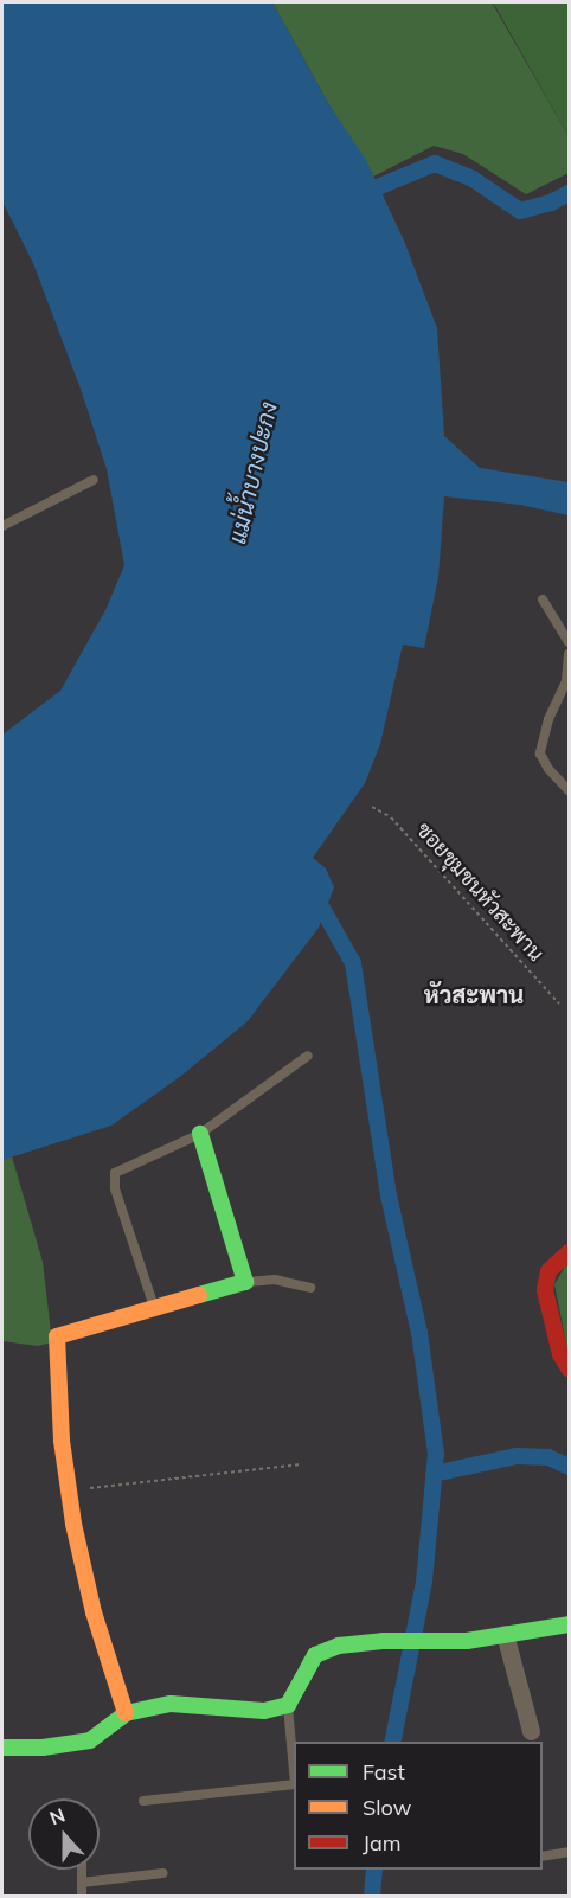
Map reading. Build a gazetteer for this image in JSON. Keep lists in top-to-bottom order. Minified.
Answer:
{"streets":{"path":["ซอยชุมชนหัวสะพาน"]},"districts":["หัวสะพาน"],"water":["แม่น้ำบางปะกง"],"legend":["Fast","Slow","Jam"],"north":"top"}
